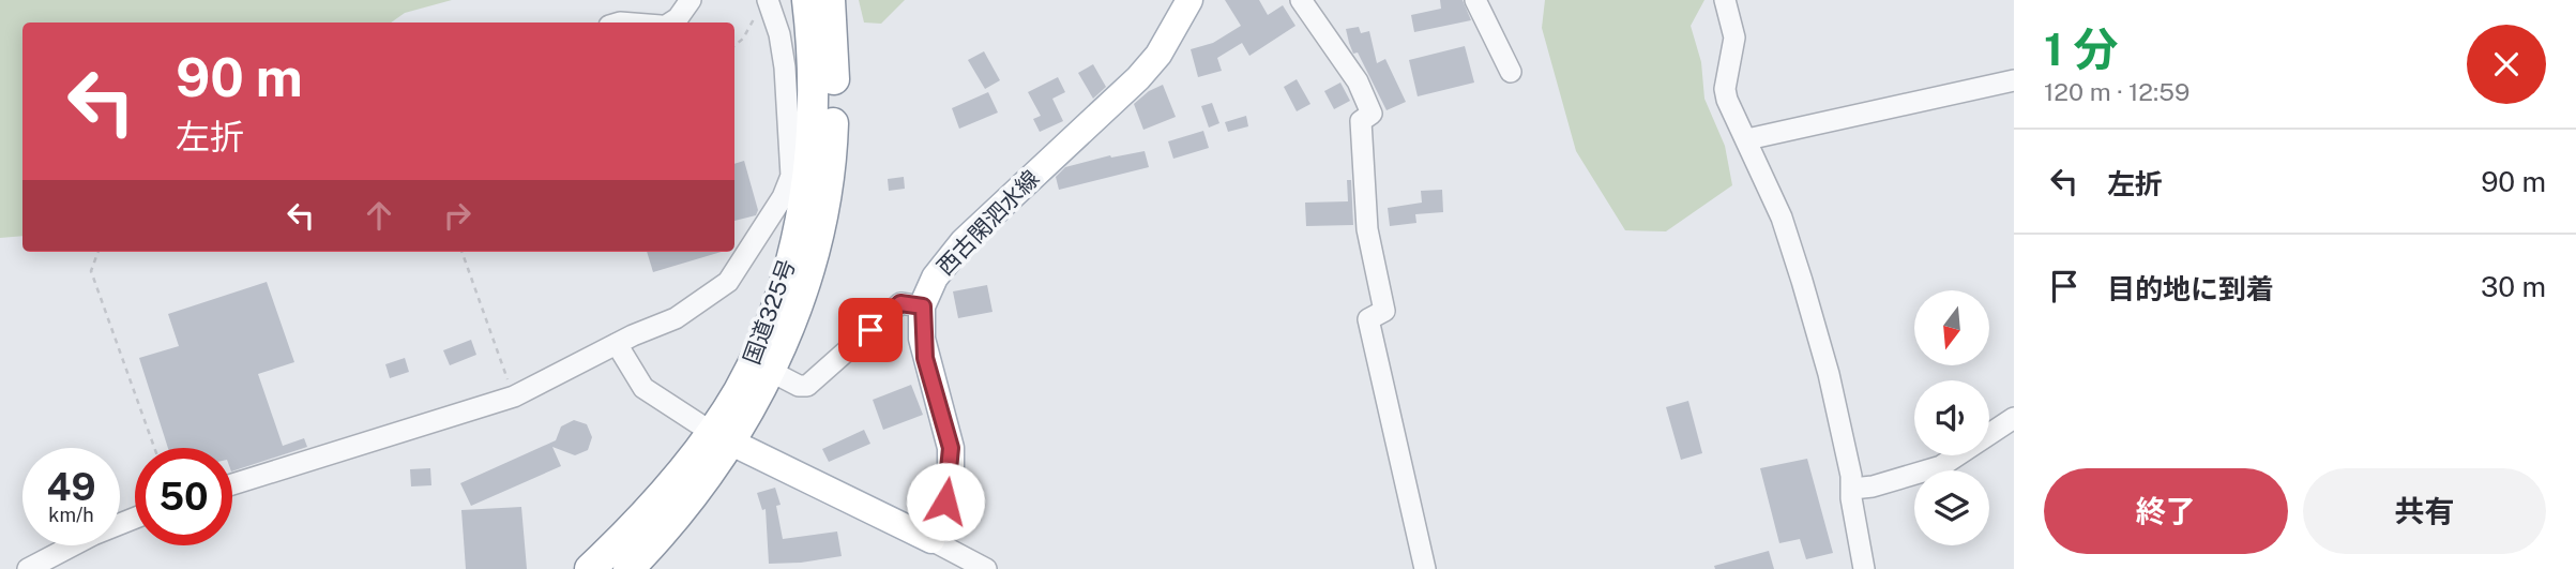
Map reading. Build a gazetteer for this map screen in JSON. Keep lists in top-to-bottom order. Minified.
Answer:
{"streets":{"highway":["国道325号"],"main road":["西古閑泗水線"]},"north":"bottom","page":{"heading":["1 分","120 m · 12:59"],"turn":["90 m","左折"],"list":[{"name":"左折","value":"90 m"},{"name":"目的地に到着","value":"30 m"}],"speed":"49 km/h","limit":"50","buttons":["終了","共有"]}}
